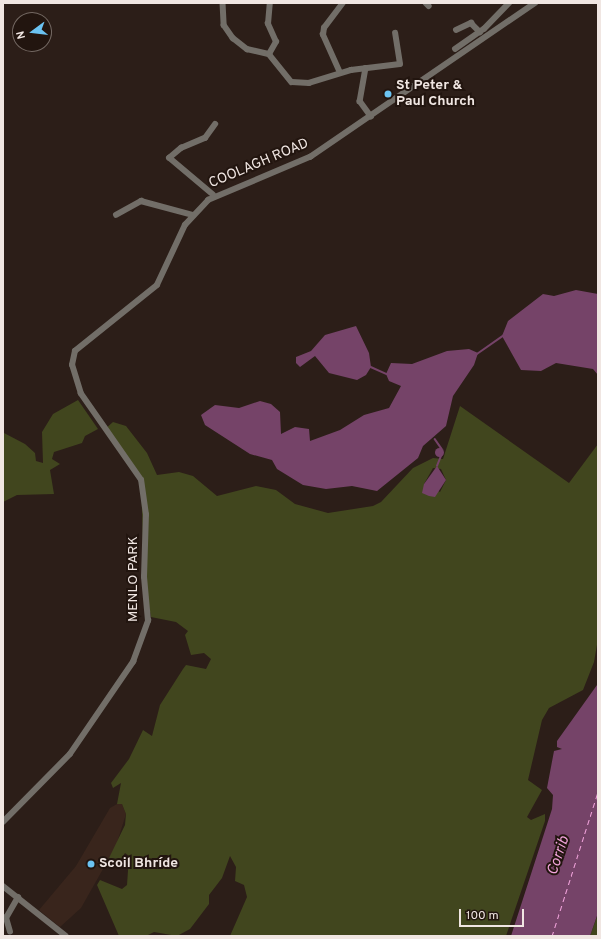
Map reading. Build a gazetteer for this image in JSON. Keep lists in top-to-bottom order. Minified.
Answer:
{"streets":{"street":["COOLAGH ROAD","MENLO PARK"]},"crossings":[["COOLAGH ROAD","MENLO PARK"]],"water":["Corrib"],"places":["St Peter & Paul Church","Scoil Bhríde"],"scale_bar":"100 m","north":"left"}
